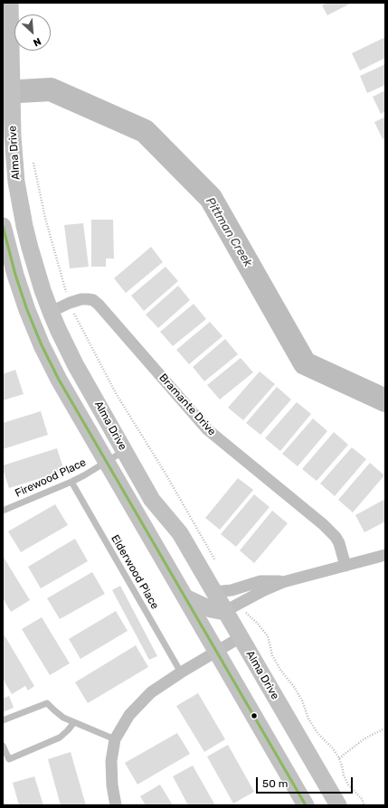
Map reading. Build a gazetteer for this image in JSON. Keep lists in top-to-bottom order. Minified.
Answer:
{"streets":{"main road":["Alma Drive"],"street":["Bramante Drive"],"lane":["Firewood Place","Elderwood Place"]},"crossings":[["Alma Drive","Bramante Drive"],["Alma Drive","Firewood Place"],["Firewood Place","Elderwood Place"]],"water":["Pittman Creek"],"scale_bar":"50 m","north":"bottom right"}
